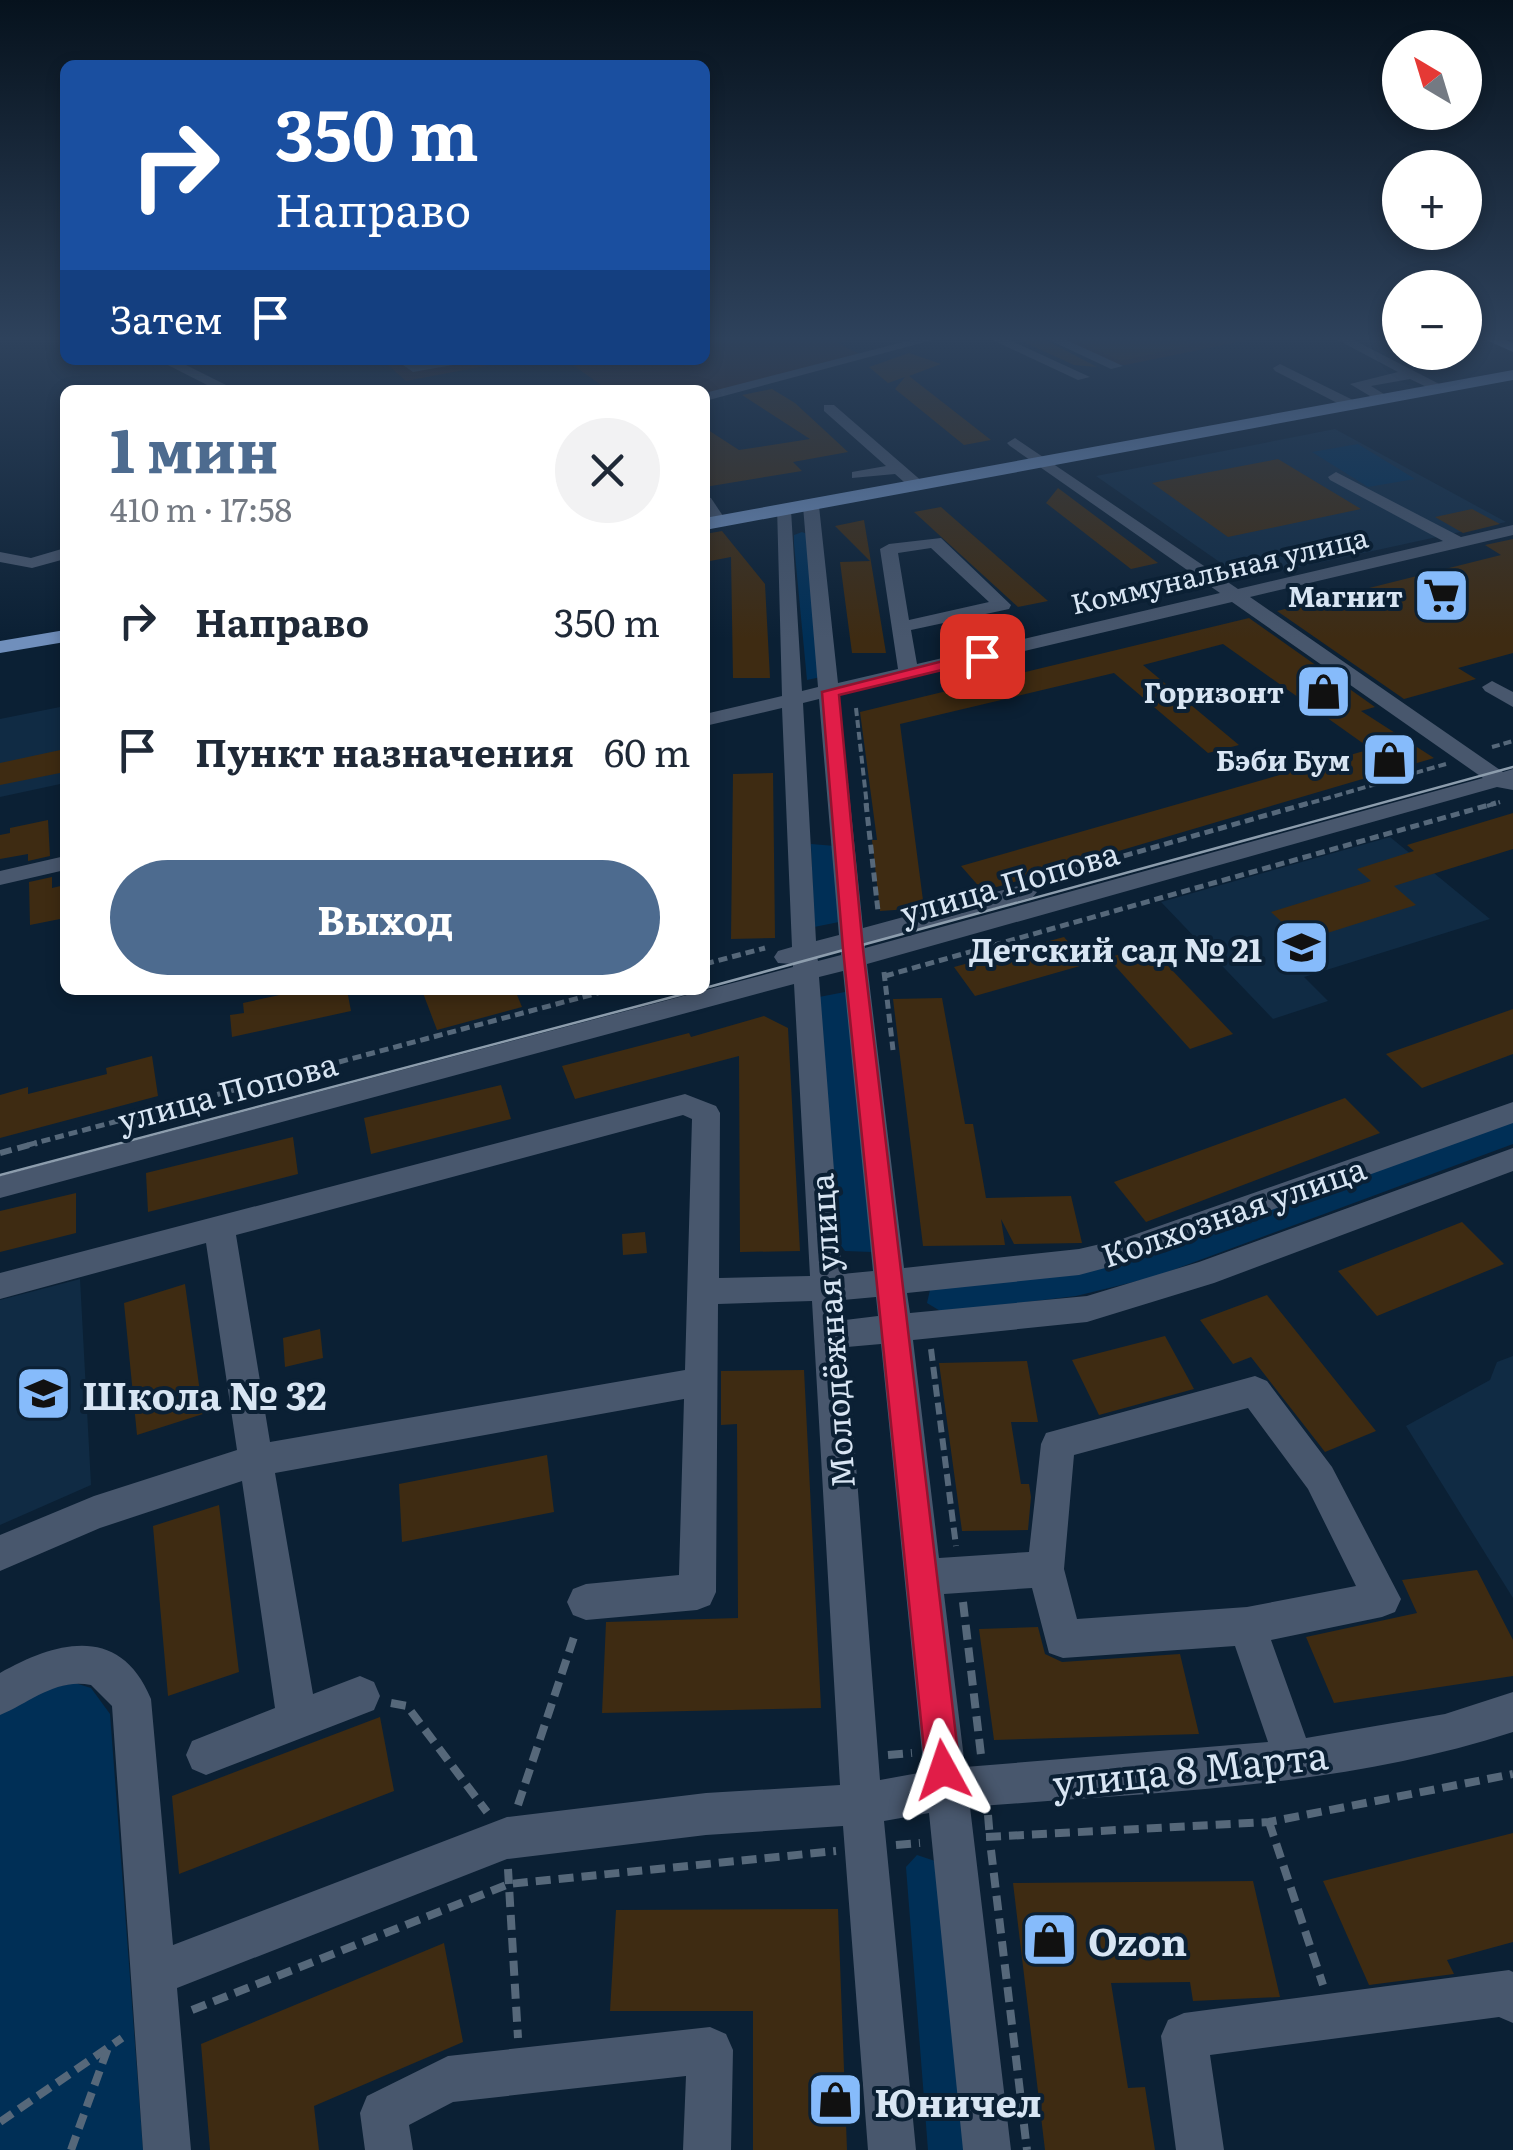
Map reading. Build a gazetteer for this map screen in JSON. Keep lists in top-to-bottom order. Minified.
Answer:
{"streets":{"street":["Коммунальная улица","улица Попова","Колхозная улица","Молодёжная улица","улица 8 Марта"]},"crossings":[["Коммунальная улица","Молодёжная улица"],["улица Попова","Молодёжная улица"],["Колхозная улица","Молодёжная улица"],["Молодёжная улица","улица 8 Марта"]],"places":{"supermarket":["Магнит"],"shop":["Горизонт","Бэби Бум","Ozon","Юничел"],"school or university":["Детский сад № 21","Школа № 32"]},"north":"top left","page":{"map_buttons":["+","−"],"turn":["350 m","Направо"],"then":"Затем","heading":["1 мин","410 m · 17:58"],"list":[{"name":"Направо","value":"350 m"},{"name":"Пункт назначения","value":"60 m"}],"buttons":"Выход"}}
